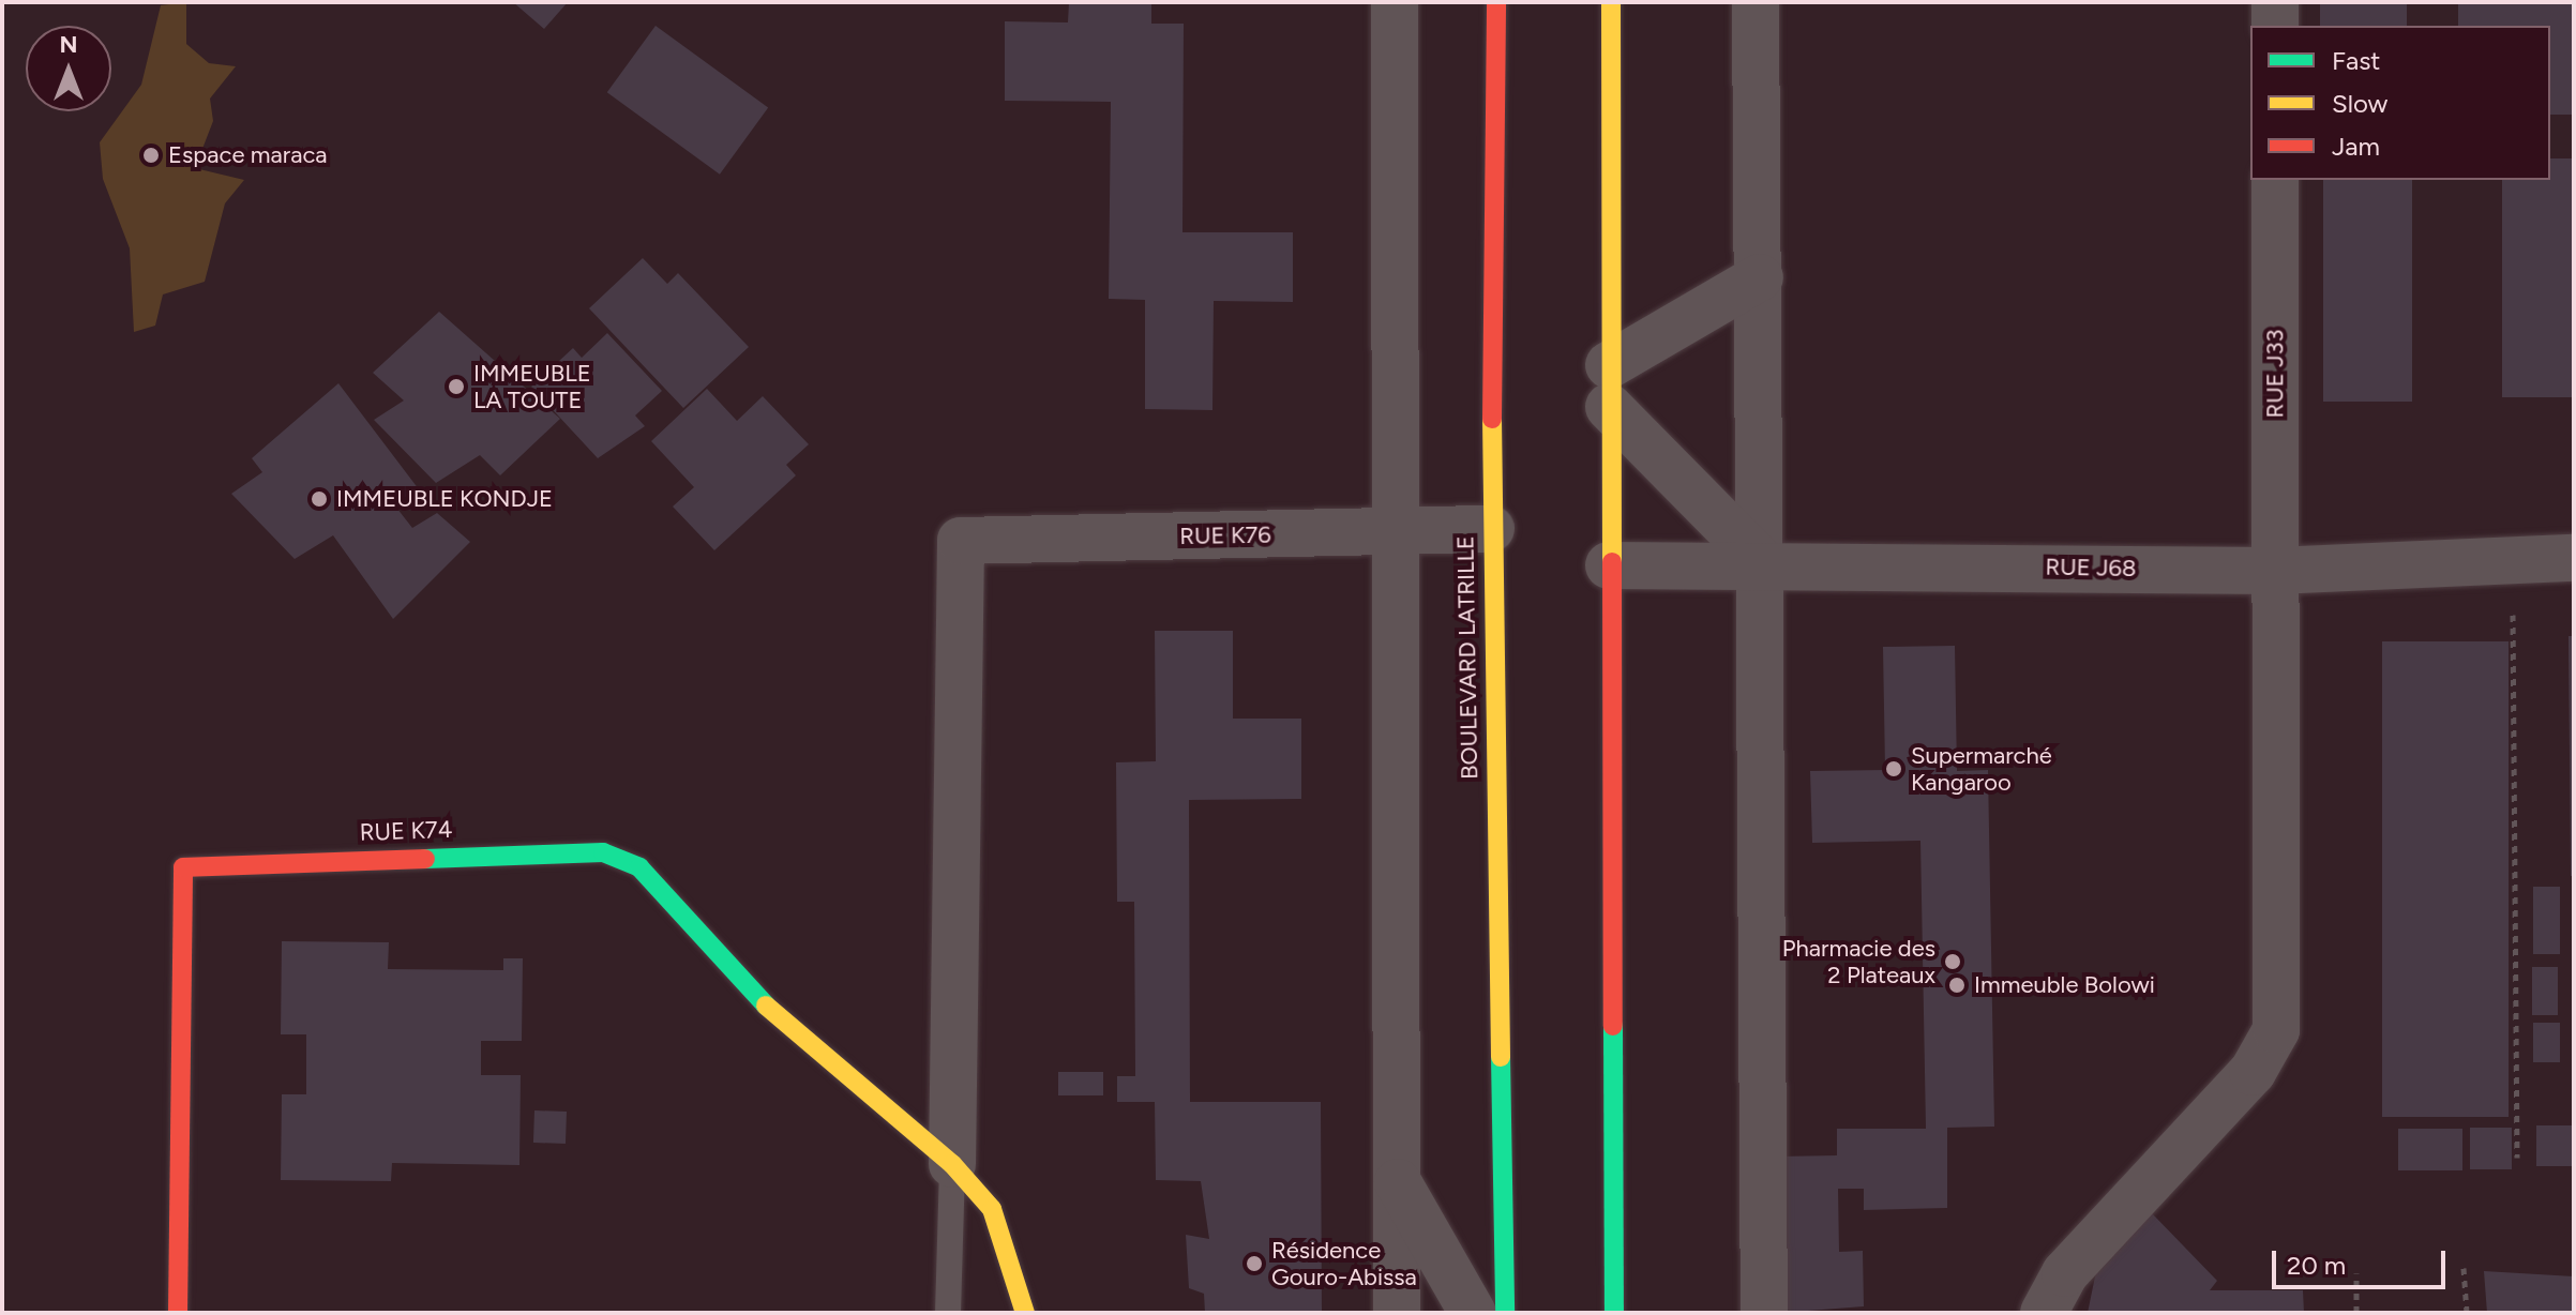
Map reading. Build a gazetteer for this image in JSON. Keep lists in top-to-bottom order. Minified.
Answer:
{"streets":{"main road":["BOULEVARD LATRILLE","RUE K74"],"street":["RUE J33","RUE K76","RUE J68"]},"crossings":[["RUE J33","RUE J68"],["RUE K76","BOULEVARD LATRILLE"],["RUE K76","RUE K74"]],"places":["Espace maraca","IMMEUBLE LA TOUTE","IMMEUBLE KONDJE","Supermarché Kangaroo","Pharmacie des 2 Plateaux","Immeuble Bolowi","Résidence Gouro-Abissa"],"legend":["Fast","Slow","Jam"],"scale_bar":"20 m","north":"top"}
